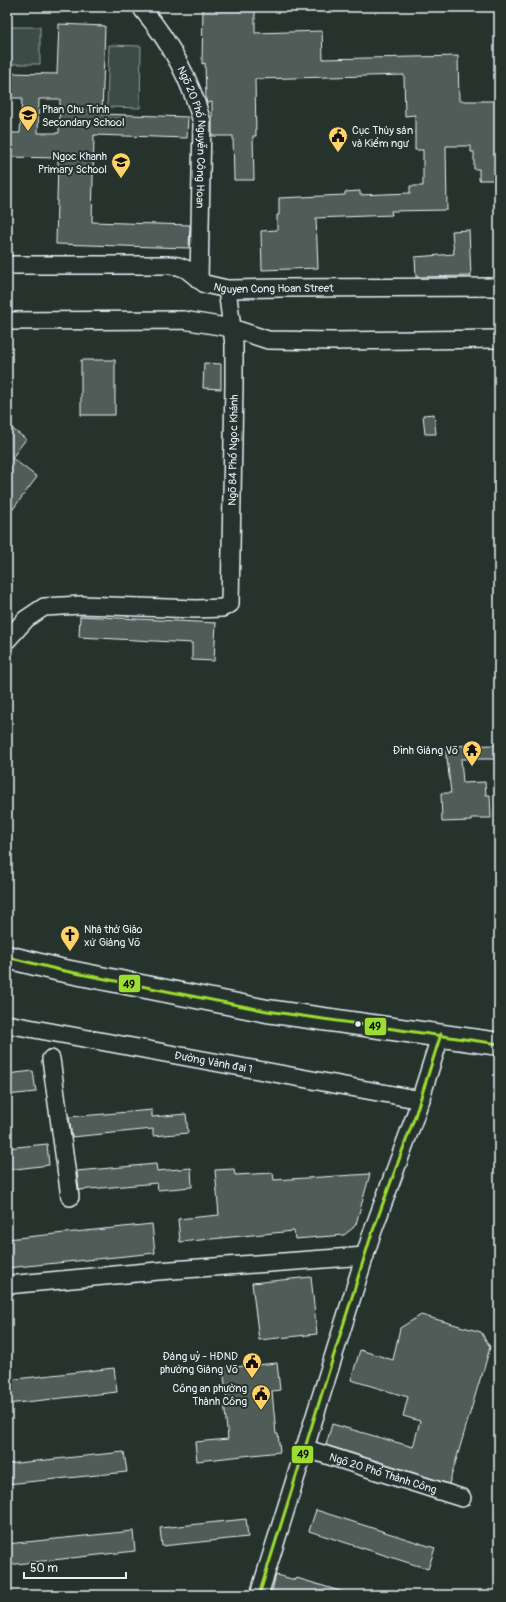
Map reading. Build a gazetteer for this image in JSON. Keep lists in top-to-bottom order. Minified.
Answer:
{"streets":{"street":["Ngõ 20 Phố Nguyễn Công Hoan","Nguyen Cong Hoan Street","Ngõ 84 Phố Ngọc Khánh","Đường Vành đai 1","Ngõ 20 Phố Thành Công"]},"crossings":[["Ngõ 20 Phố Nguyễn Công Hoan","Nguyen Cong Hoan Street"]],"places":{"school or university":["Phan Chu Trinh Secondary School","Ngoc Khanh Primary School"],"public building":["Cục Thủy sản và Kiểm ngư","Đảng uỷ - HĐND phường Giảng Võ","Công an phường Thành Công"],"temple":["Đình Giảng Võ"],"church":["Nhà thờ Giáo xứ Giảng Võ"]},"lines":["transit line 49"],"scale_bar":"50 m"}
